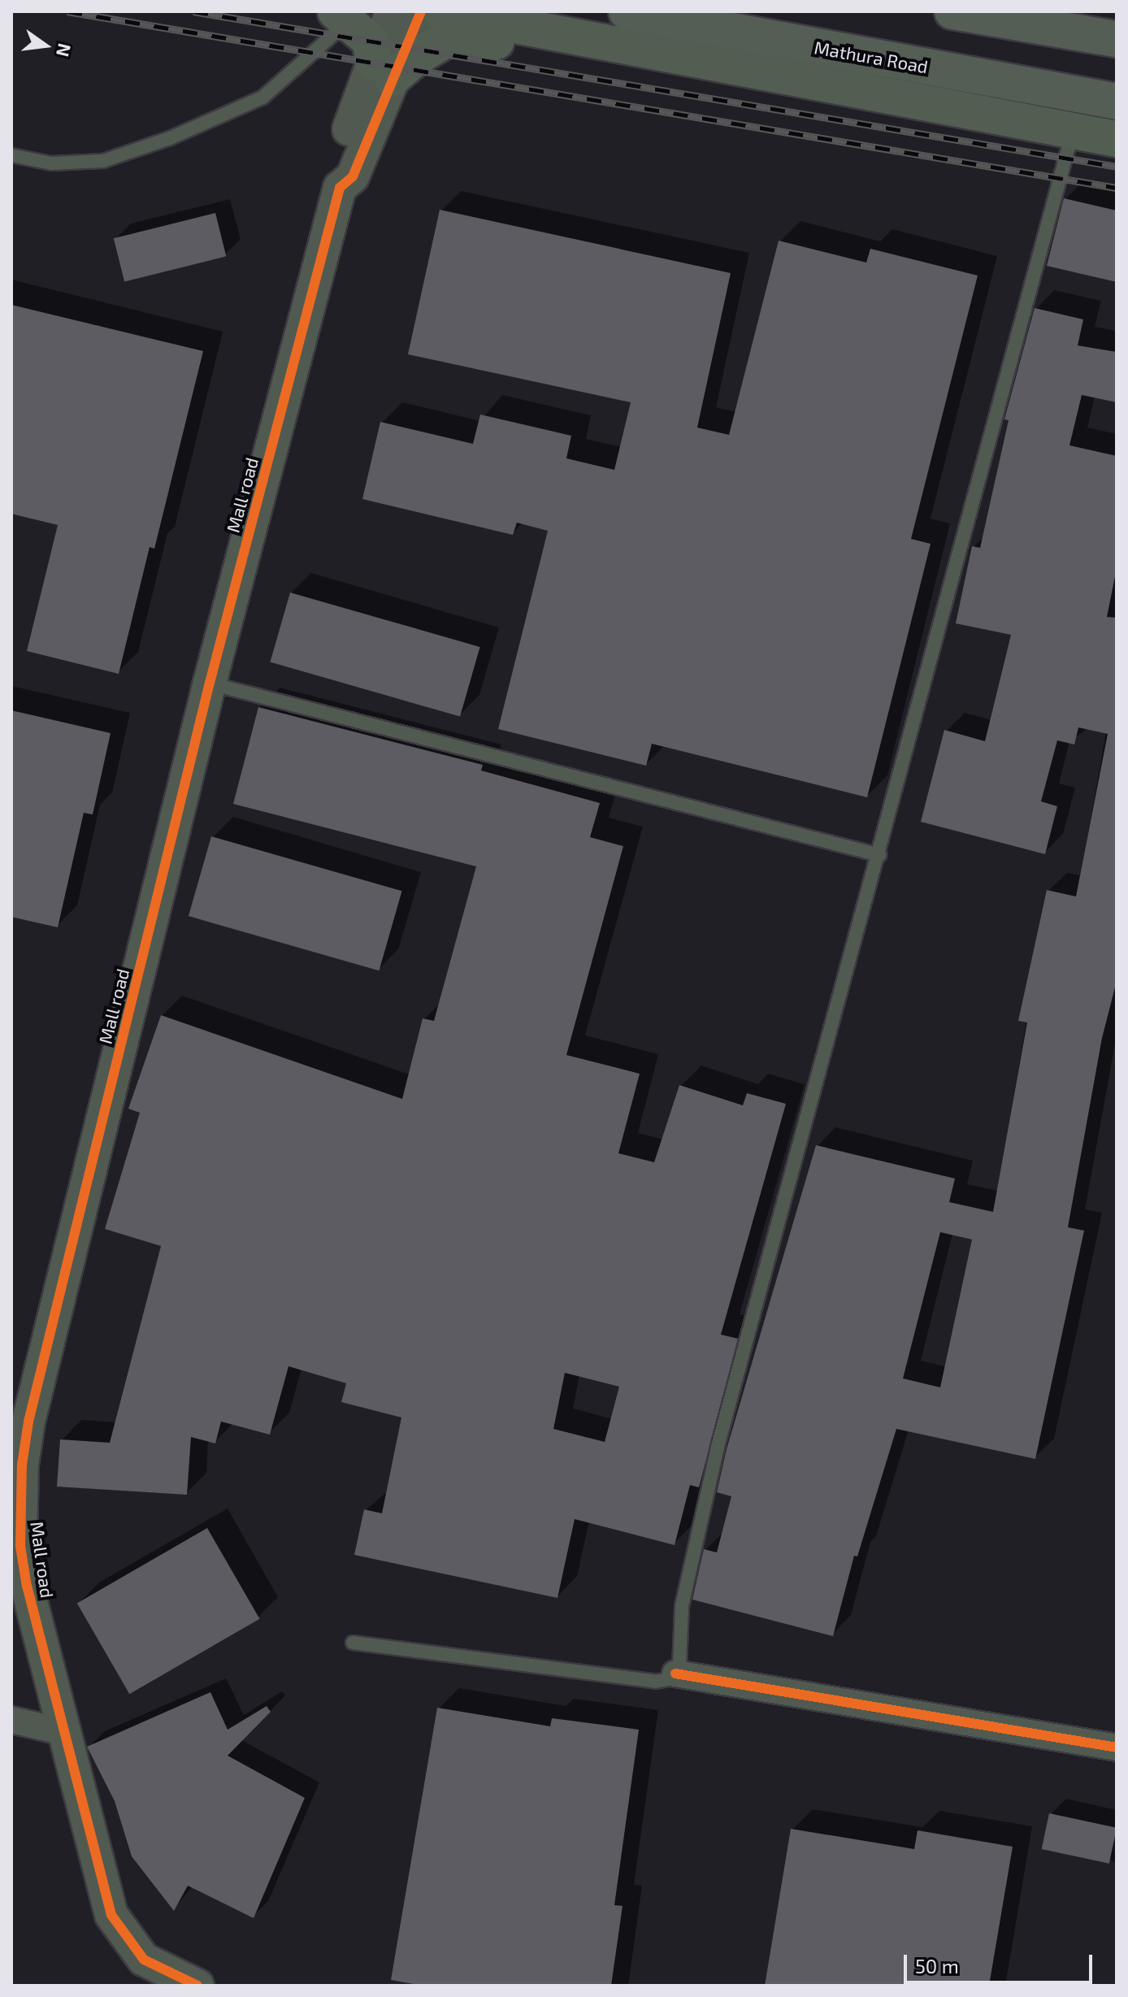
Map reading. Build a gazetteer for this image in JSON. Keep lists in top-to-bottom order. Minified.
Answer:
{"streets":{"highway":["Mathura Road"],"street":["Mall road"]},"scale_bar":"50 m","north":"right"}
